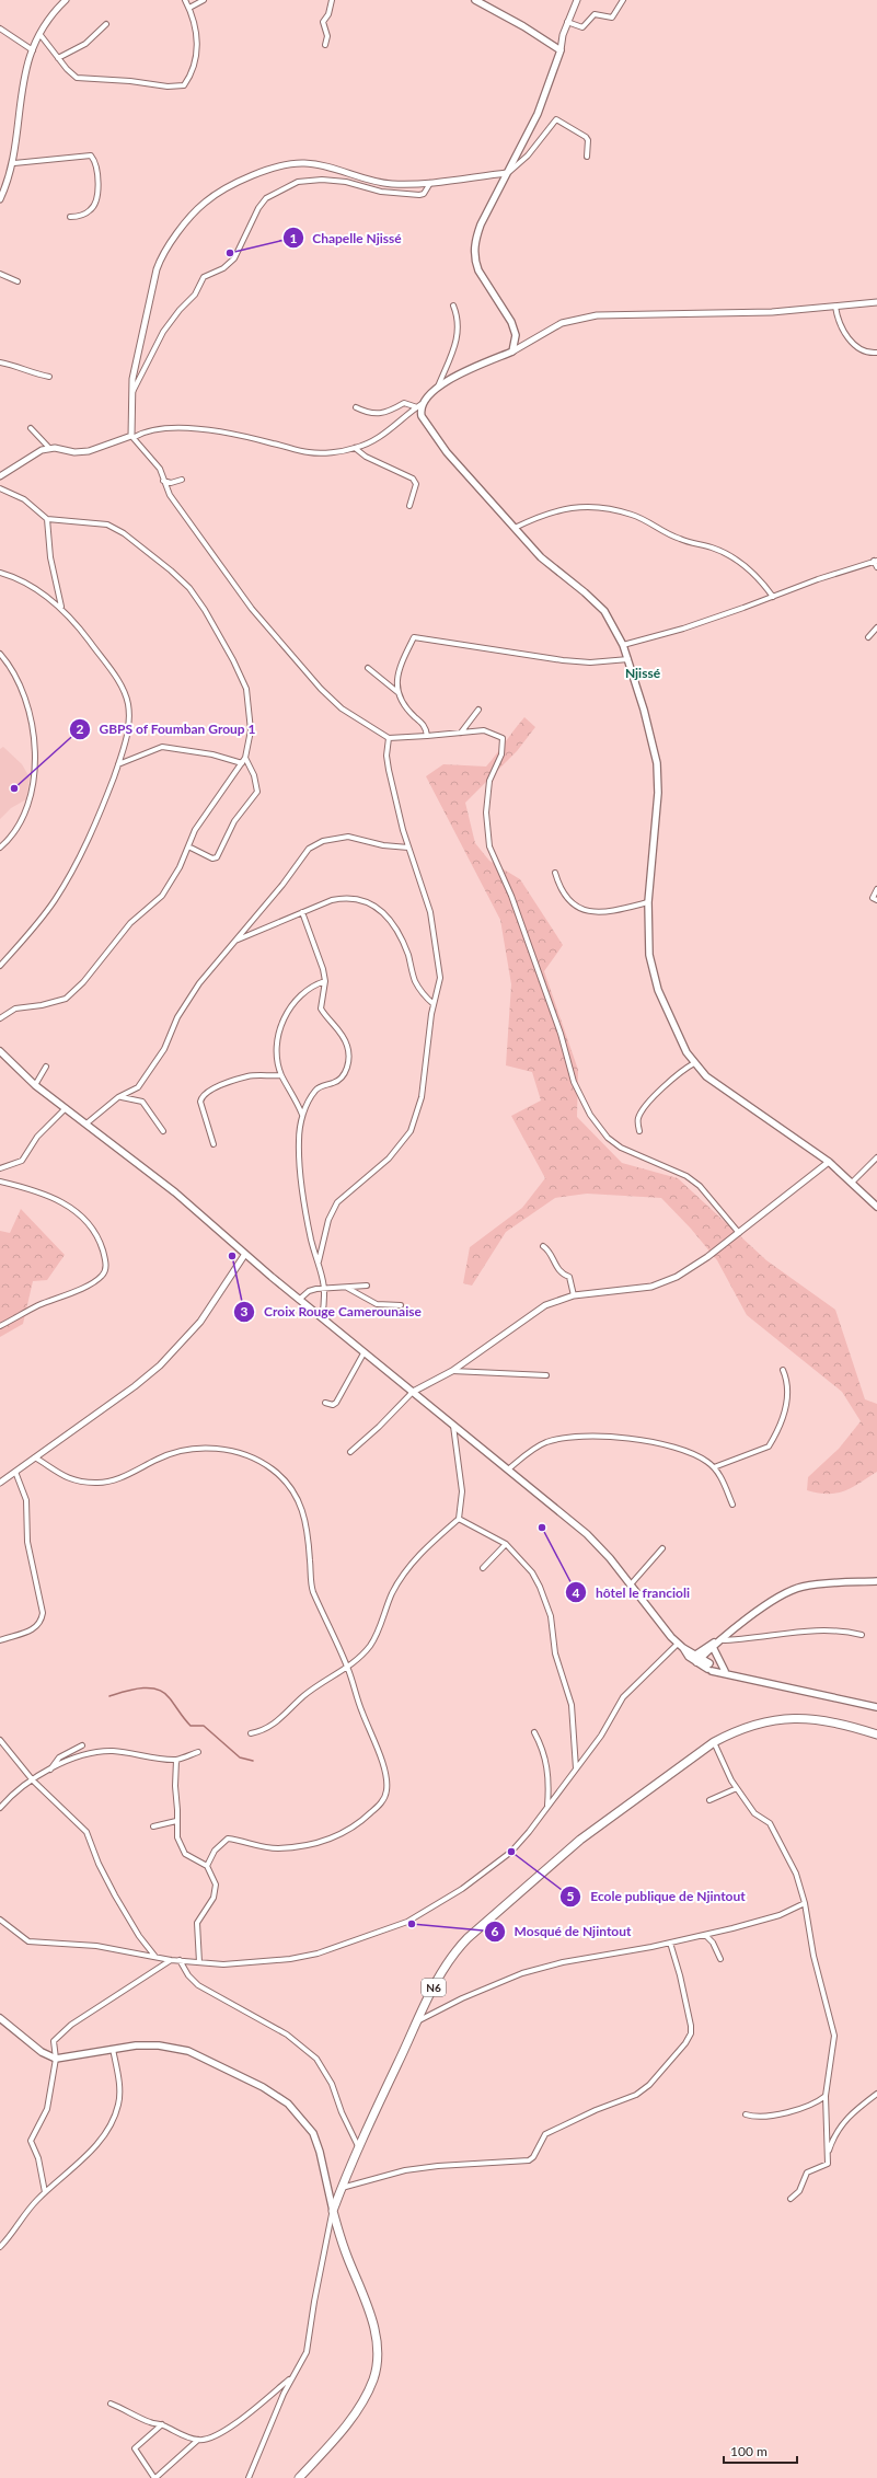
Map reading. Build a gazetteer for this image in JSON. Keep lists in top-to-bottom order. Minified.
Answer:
{"streets":{"highway":["N6"]},"districts":["Njissé"],"places":["Chapelle Njissé","GBPS of Foumban Group 1","Croix Rouge Camerounaise","hôtel le francioli","Ecole publique de Njintout","Mosqué de Njintout"],"scale_bar":"100 m"}
